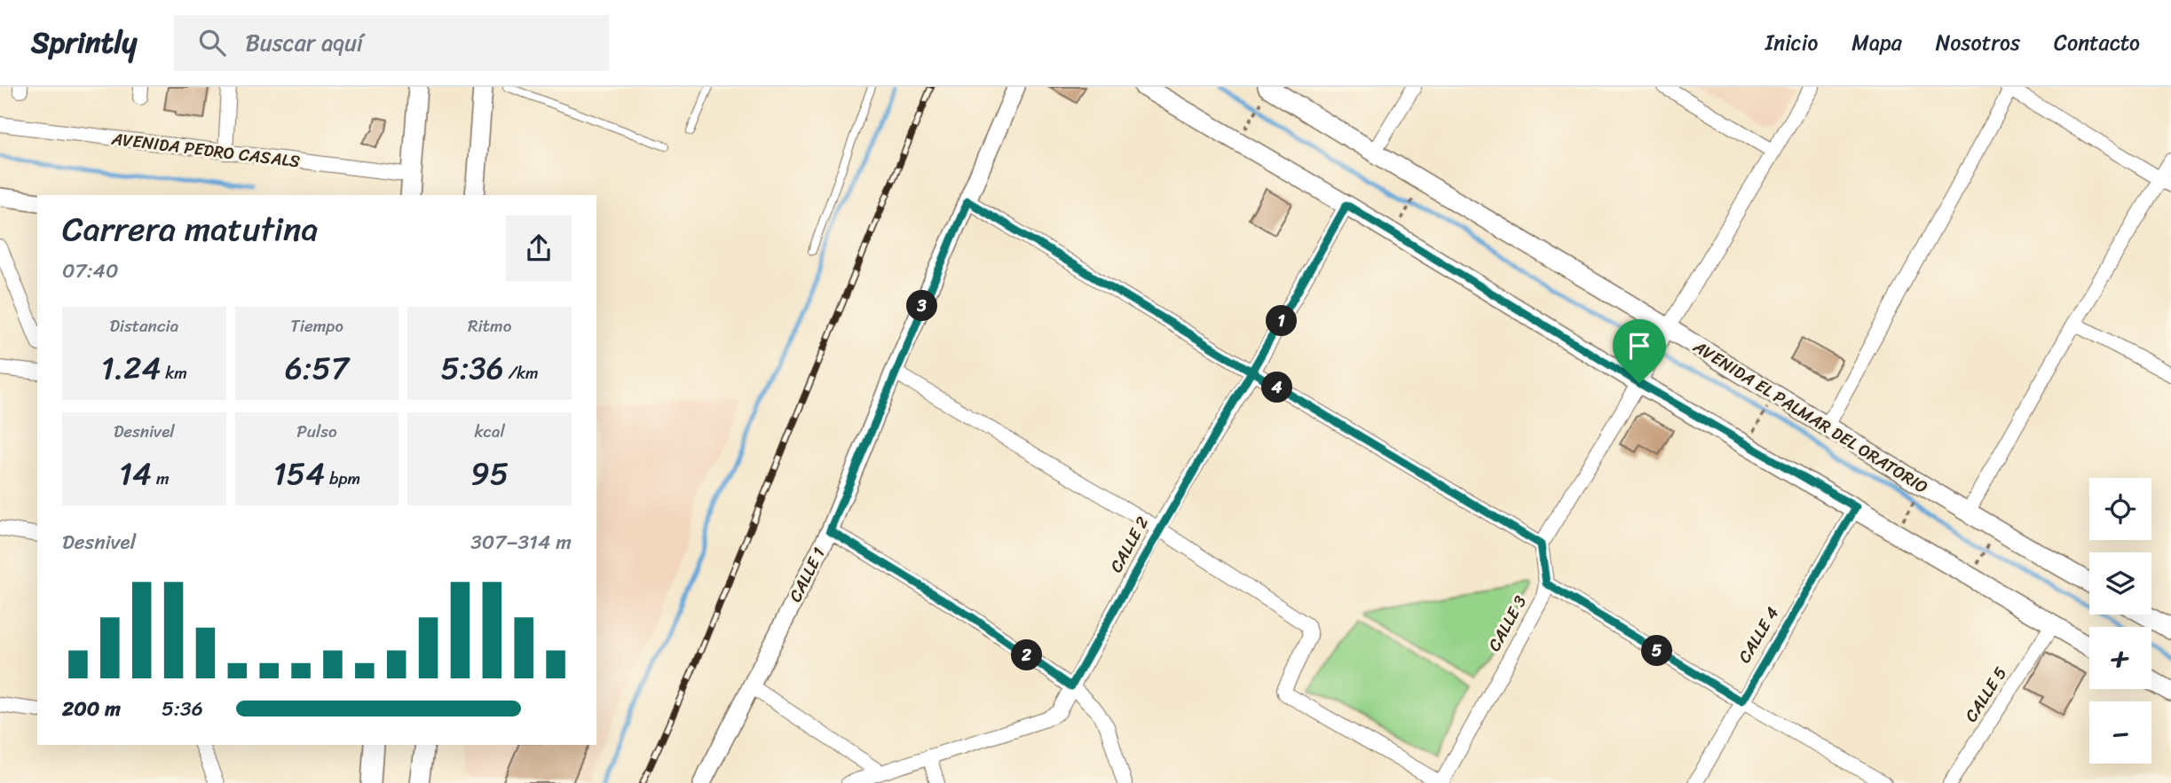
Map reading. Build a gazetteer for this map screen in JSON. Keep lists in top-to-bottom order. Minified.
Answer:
{"streets":{"main road":["AVENIDA EL PALMAR DEL ORATORIO"],"street":["AVENIDA PEDRO CASALS","CALLE 2","CALLE 1","CALLE 3","CALLE 4","CALLE 5"]},"page":{"header":"Sprintly","search":"Buscar aquí","nav":["Inicio","Mapa","Nosotros","Contacto"],"heading":["Carrera matutina","07:40"],"pins":["3","1","4","5","2"],"stats":[["Distancia","1.24 km"],["Tiempo","6:57"],["Ritmo","5:36 /km"],["Desnivel","14 m"],["Pulso","154 bpm"],["kcal","95"]],"map_buttons":["+","−"],"chart":["Desnivel","307–314 m"],"list":[{"name":"200 m","note":"5:36"}]}}
